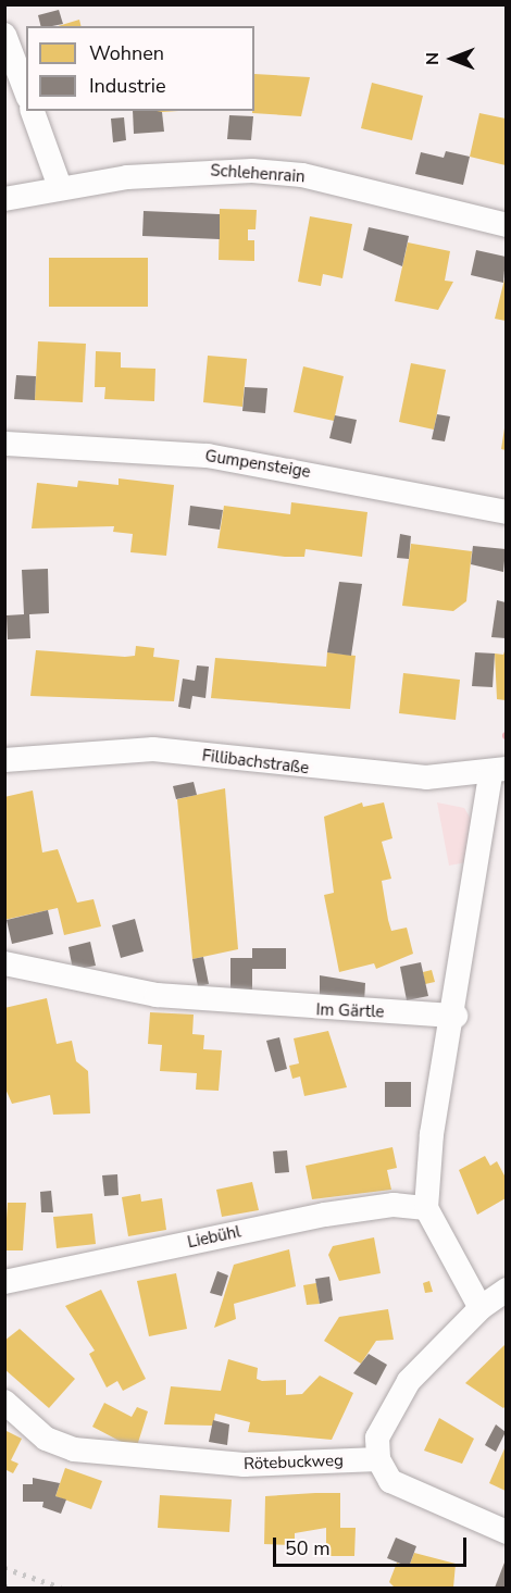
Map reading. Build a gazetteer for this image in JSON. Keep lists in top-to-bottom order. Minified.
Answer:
{"streets":{"street":["Schlehenrain","Gumpensteige","Fillibachstraße","Im Gärtle","Liebühl","Rötebuckweg"]},"legend":["Wohnen","Industrie"],"scale_bar":"50 m","north":"left"}
